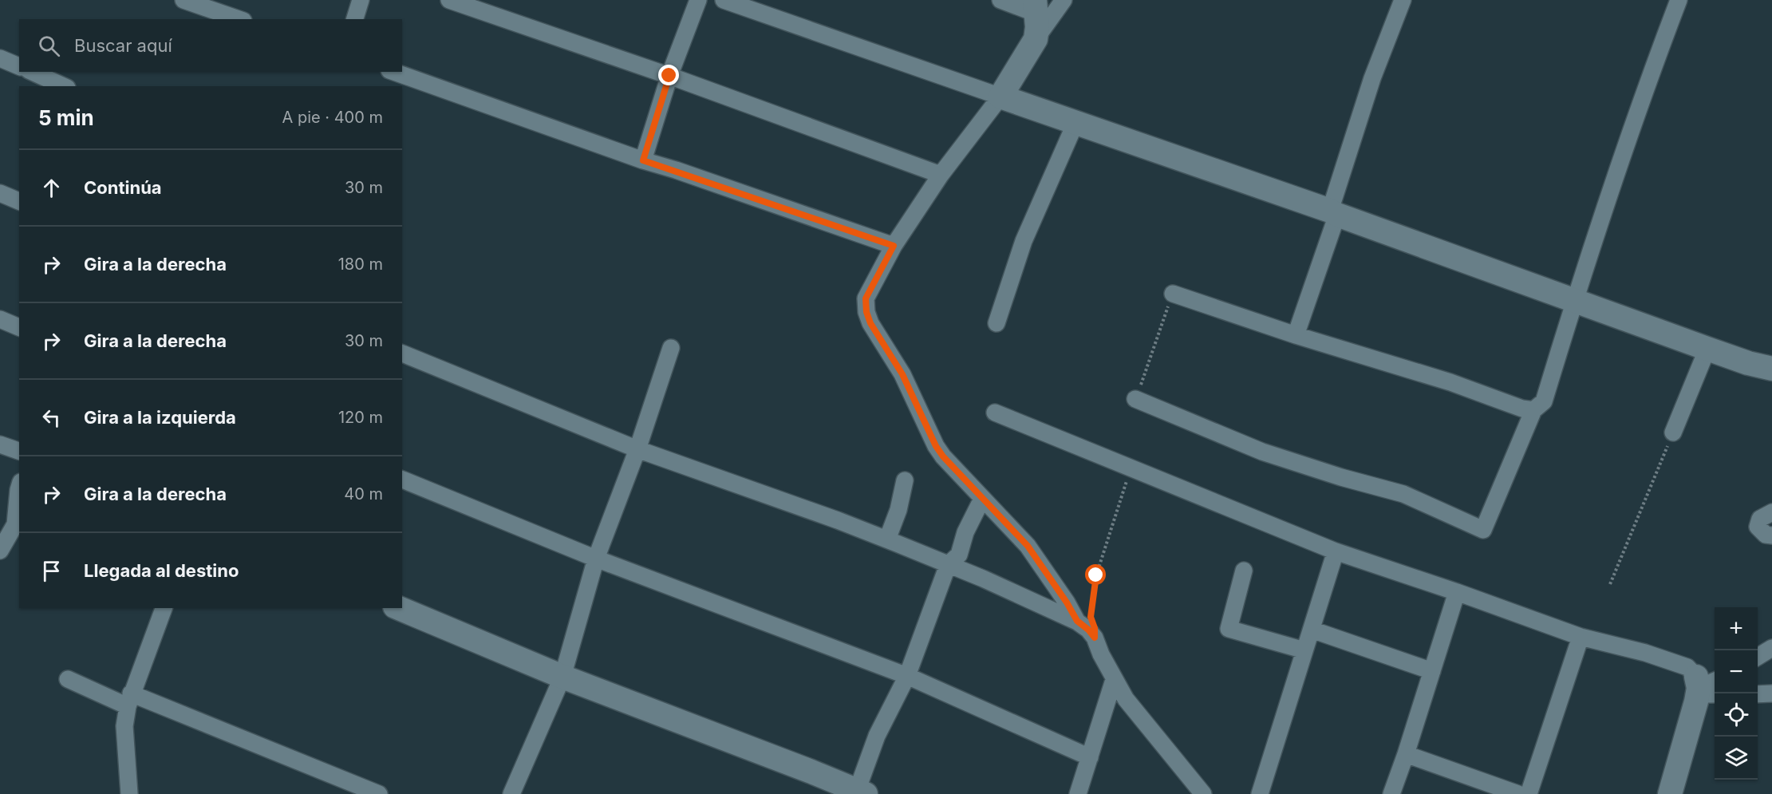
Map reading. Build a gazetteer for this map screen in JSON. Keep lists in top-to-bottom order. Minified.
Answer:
{"page":{"search":"Buscar aquí","heading":["5 min","A pie · 400 m"],"list":[["Continúa","30 m"],["Gira a la derecha","180 m"],["Gira a la derecha","30 m"],["Gira a la izquierda","120 m"],["Gira a la derecha","40 m"],"Llegada al destino"],"map_buttons":["+","−"]}}
